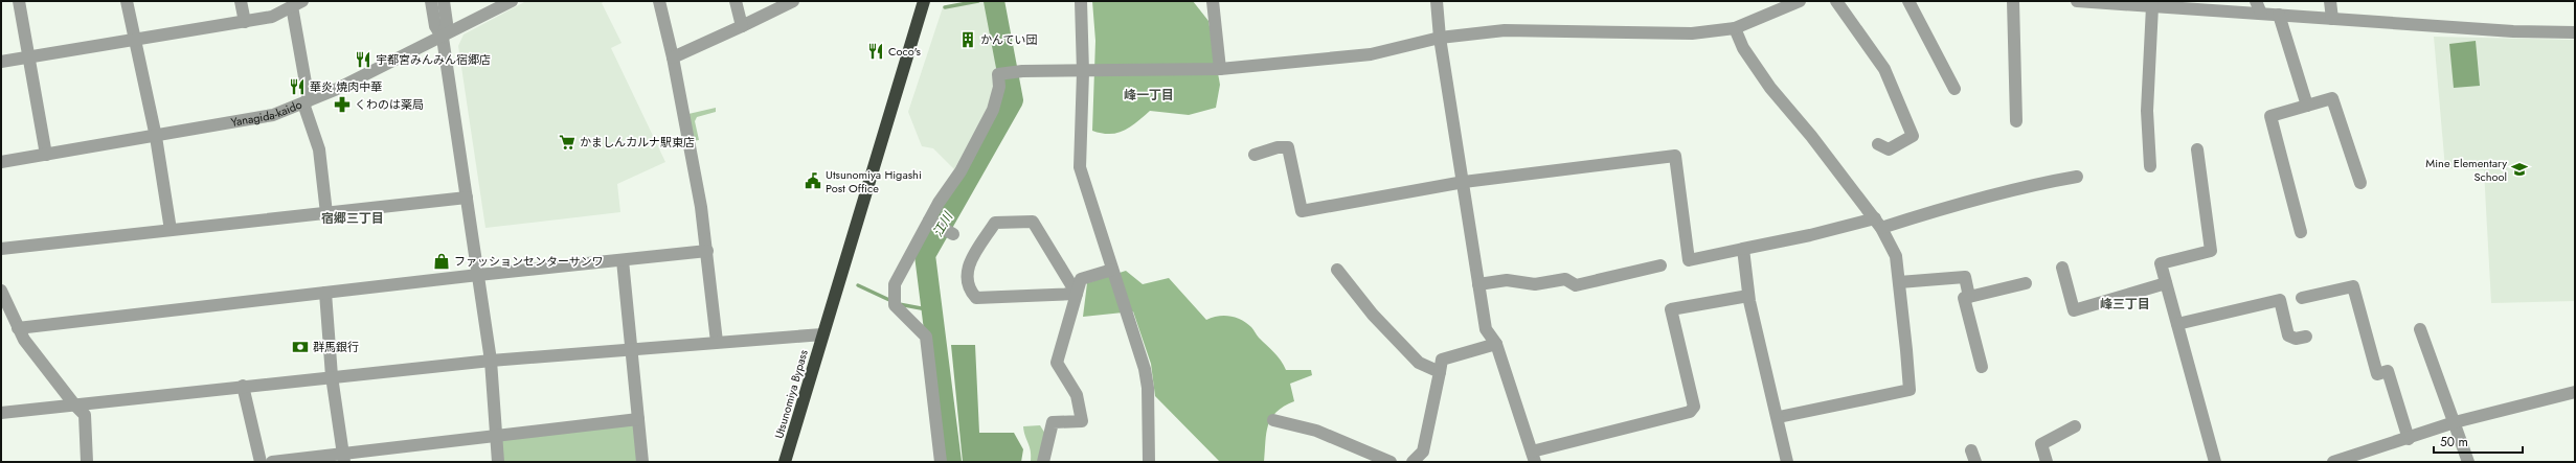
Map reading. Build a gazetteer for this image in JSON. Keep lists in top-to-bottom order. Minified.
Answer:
{"streets":{"highway":["Utsunomiya Bypass"],"street":["Yanagida-kaido"]},"districts":["峰一丁目","宿郷三丁目","峰三丁目"],"water":["江川"],"places":{"building":["かんてい団"],"restaurant":["Coco's","宇都宮みんみん宿郷店","華炎 焼肉中華"],"pharmacy":["くわのは薬局"],"supermarket":["かましんカルナ駅東店"],"school or university":["Mine Elementary School"],"public building":["Utsunomiya Higashi Post Office"],"shop":["ファッションセンターサンワ"],"bank":["群馬銀行"]},"scale_bar":"50 m"}
